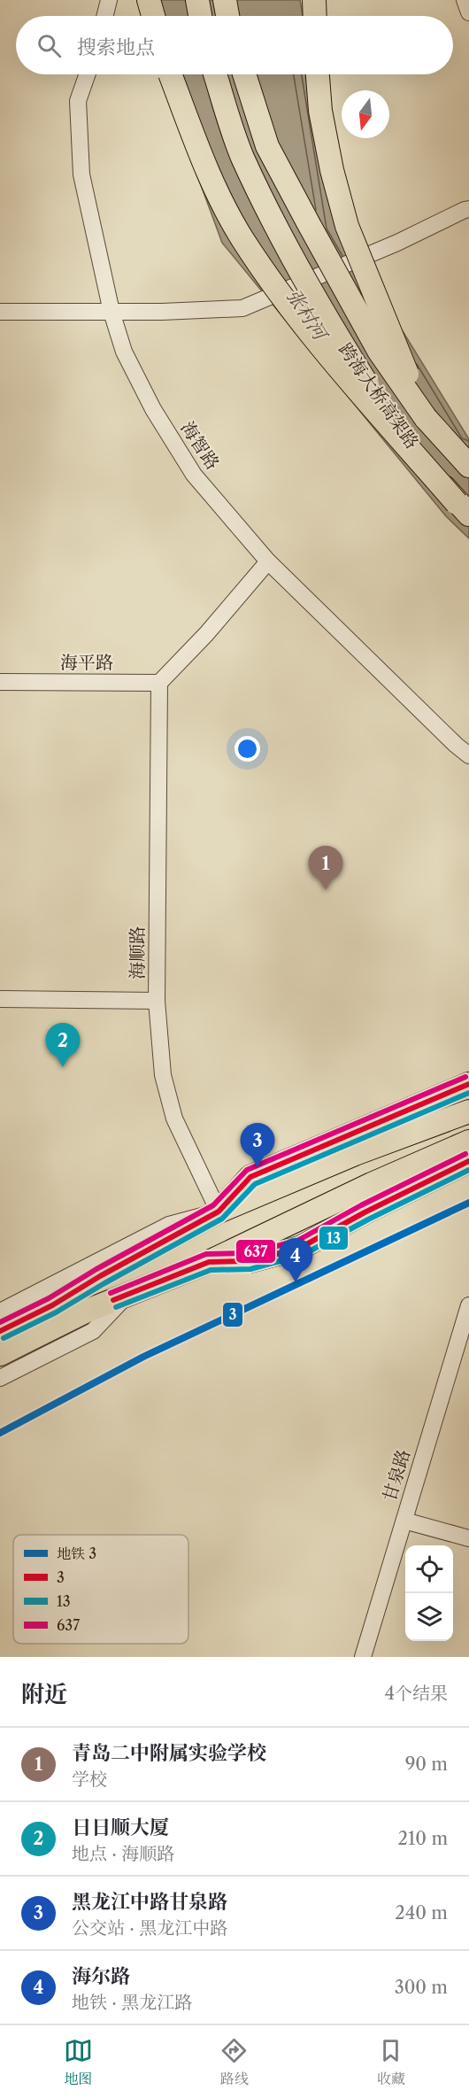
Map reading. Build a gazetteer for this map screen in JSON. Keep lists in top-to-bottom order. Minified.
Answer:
{"streets":{"highway":["跨海大桥高架路"],"street":["海智路","海平路","海顺路","甘泉路"]},"crossings":[["海平路","海顺路"]],"water":["张村河"],"lines":["transit line 637","transit line 3","transit line 13","metro line 3"],"legend":["地铁 3","3","13","637"],"north":"bottom","page":{"search":"搜索地点","pins":["1","2","3","4"],"heading":["附近","4个结果"],"list":[{"mark":"1","name":"青岛二中附属实验学校","note":"学校","value":"90 m"},{"mark":"2","name":"日日顺大厦","note":"地点 · 海顺路","value":"210 m"},{"mark":"3","name":"黑龙江中路甘泉路","note":"公交站 · 黑龙江中路","value":"240 m"},{"mark":"4","name":"海尔路","note":"地铁 · 黑龙江路","value":"300 m"}],"nav":["地图","路线","收藏"]}}
